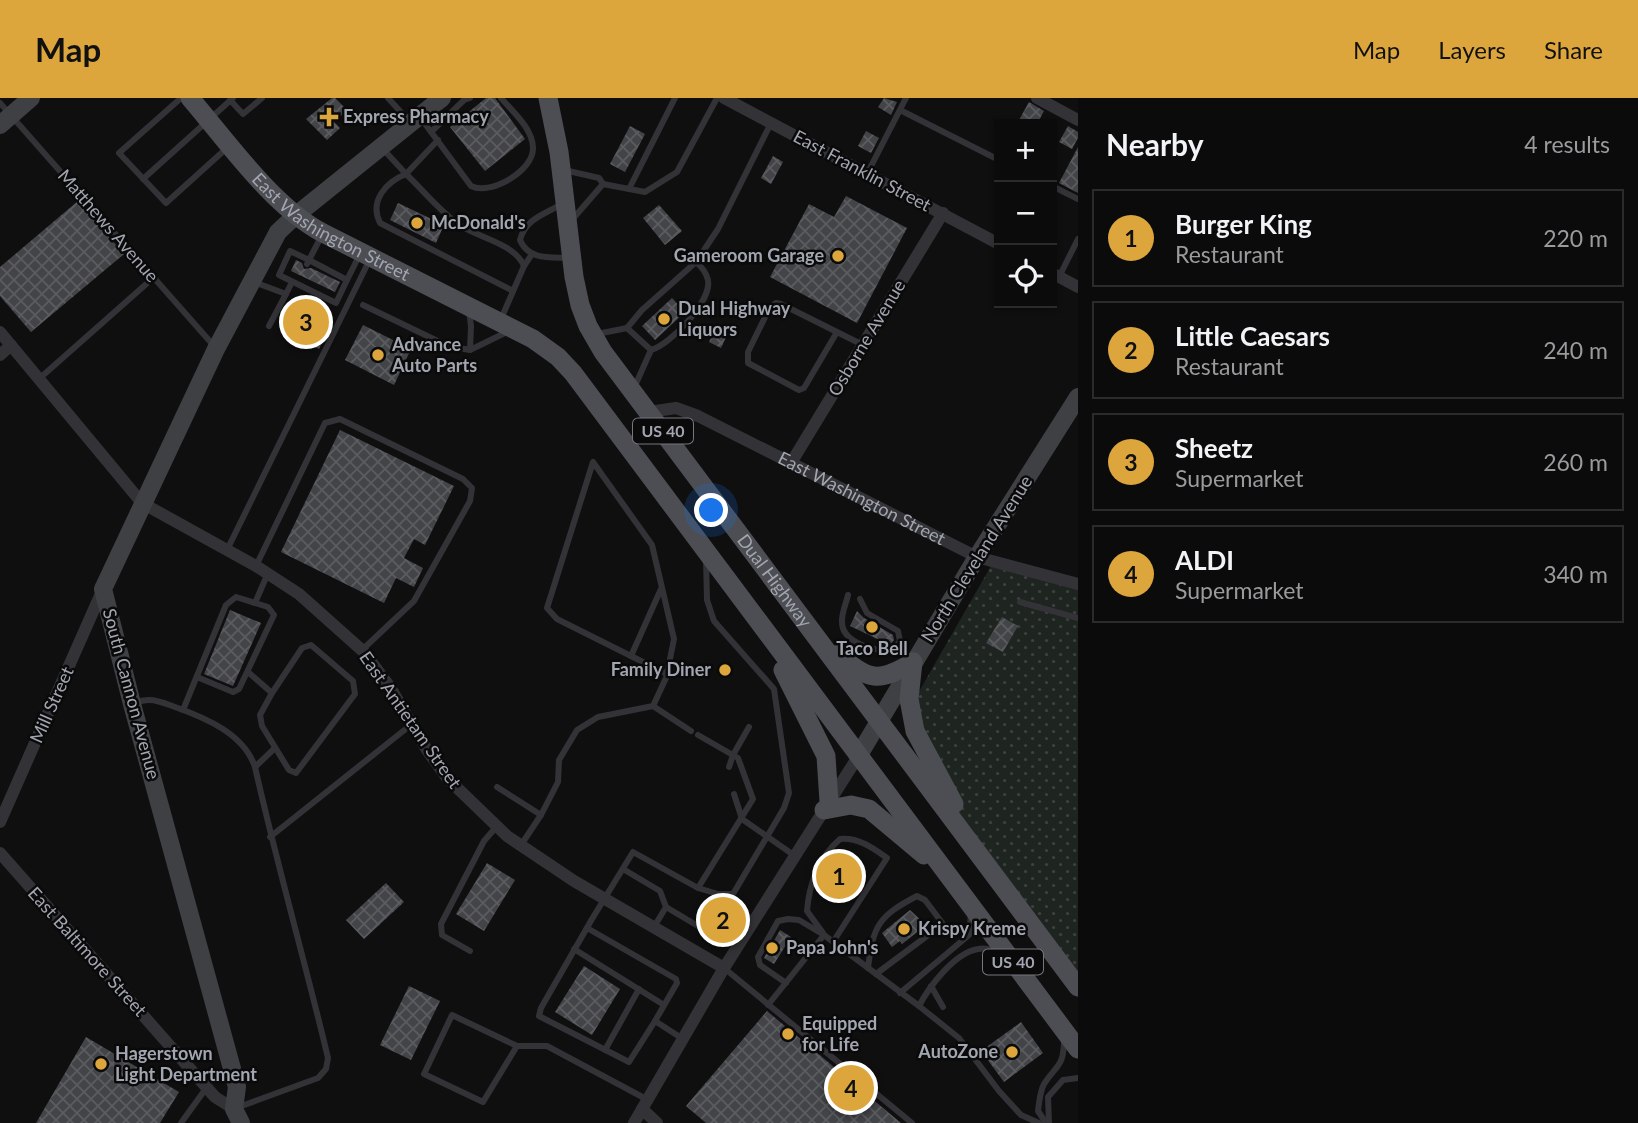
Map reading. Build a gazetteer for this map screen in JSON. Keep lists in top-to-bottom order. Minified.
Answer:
{"streets":{"main road":["East Washington Street","US 40","Dual Highway"],"street":["East Franklin Street","Osborne Avenue","North Cleveland Avenue","South Cannon Avenue","Mill Street","East Antietam Street","East Baltimore Street"],"lane":["Matthews Avenue"]},"crossings":[["East Franklin Street","Osborne Avenue"],["East Washington Street","Osborne Avenue"],["East Washington Street","US 40"],["East Washington Street","North Cleveland Avenue"],["East Washington Street","Dual Highway"],["East Washington Street","South Cannon Avenue"],["Matthews Avenue","South Cannon Avenue"],["US 40","North Cleveland Avenue"],["North Cleveland Avenue","Dual Highway"],["South Cannon Avenue","Mill Street"],["South Cannon Avenue","East Antietam Street"],["South Cannon Avenue","East Baltimore Street"]],"places":{"health":["Express Pharmacy"],"other":["McDonald's","Gameroom Garage","Dual Highway Liquors","Advance Auto Parts","Taco Bell","Family Diner","Krispy Kreme","Papa John's","Equipped for Life","AutoZone","Hagerstown Light Department"]},"page":{"header":"Map","nav":["Map","Layers","Share"],"heading":["Nearby","4 results"],"map_buttons":["+","−"],"list":[{"mark":"1","name":"Burger King","note":"Restaurant","value":"220 m"},{"mark":"2","name":"Little Caesars","note":"Restaurant","value":"240 m"},{"mark":"3","name":"Sheetz","note":"Supermarket","value":"260 m"},{"mark":"4","name":"ALDI","note":"Supermarket","value":"340 m"}],"pins":["3","1","2","4"]}}
